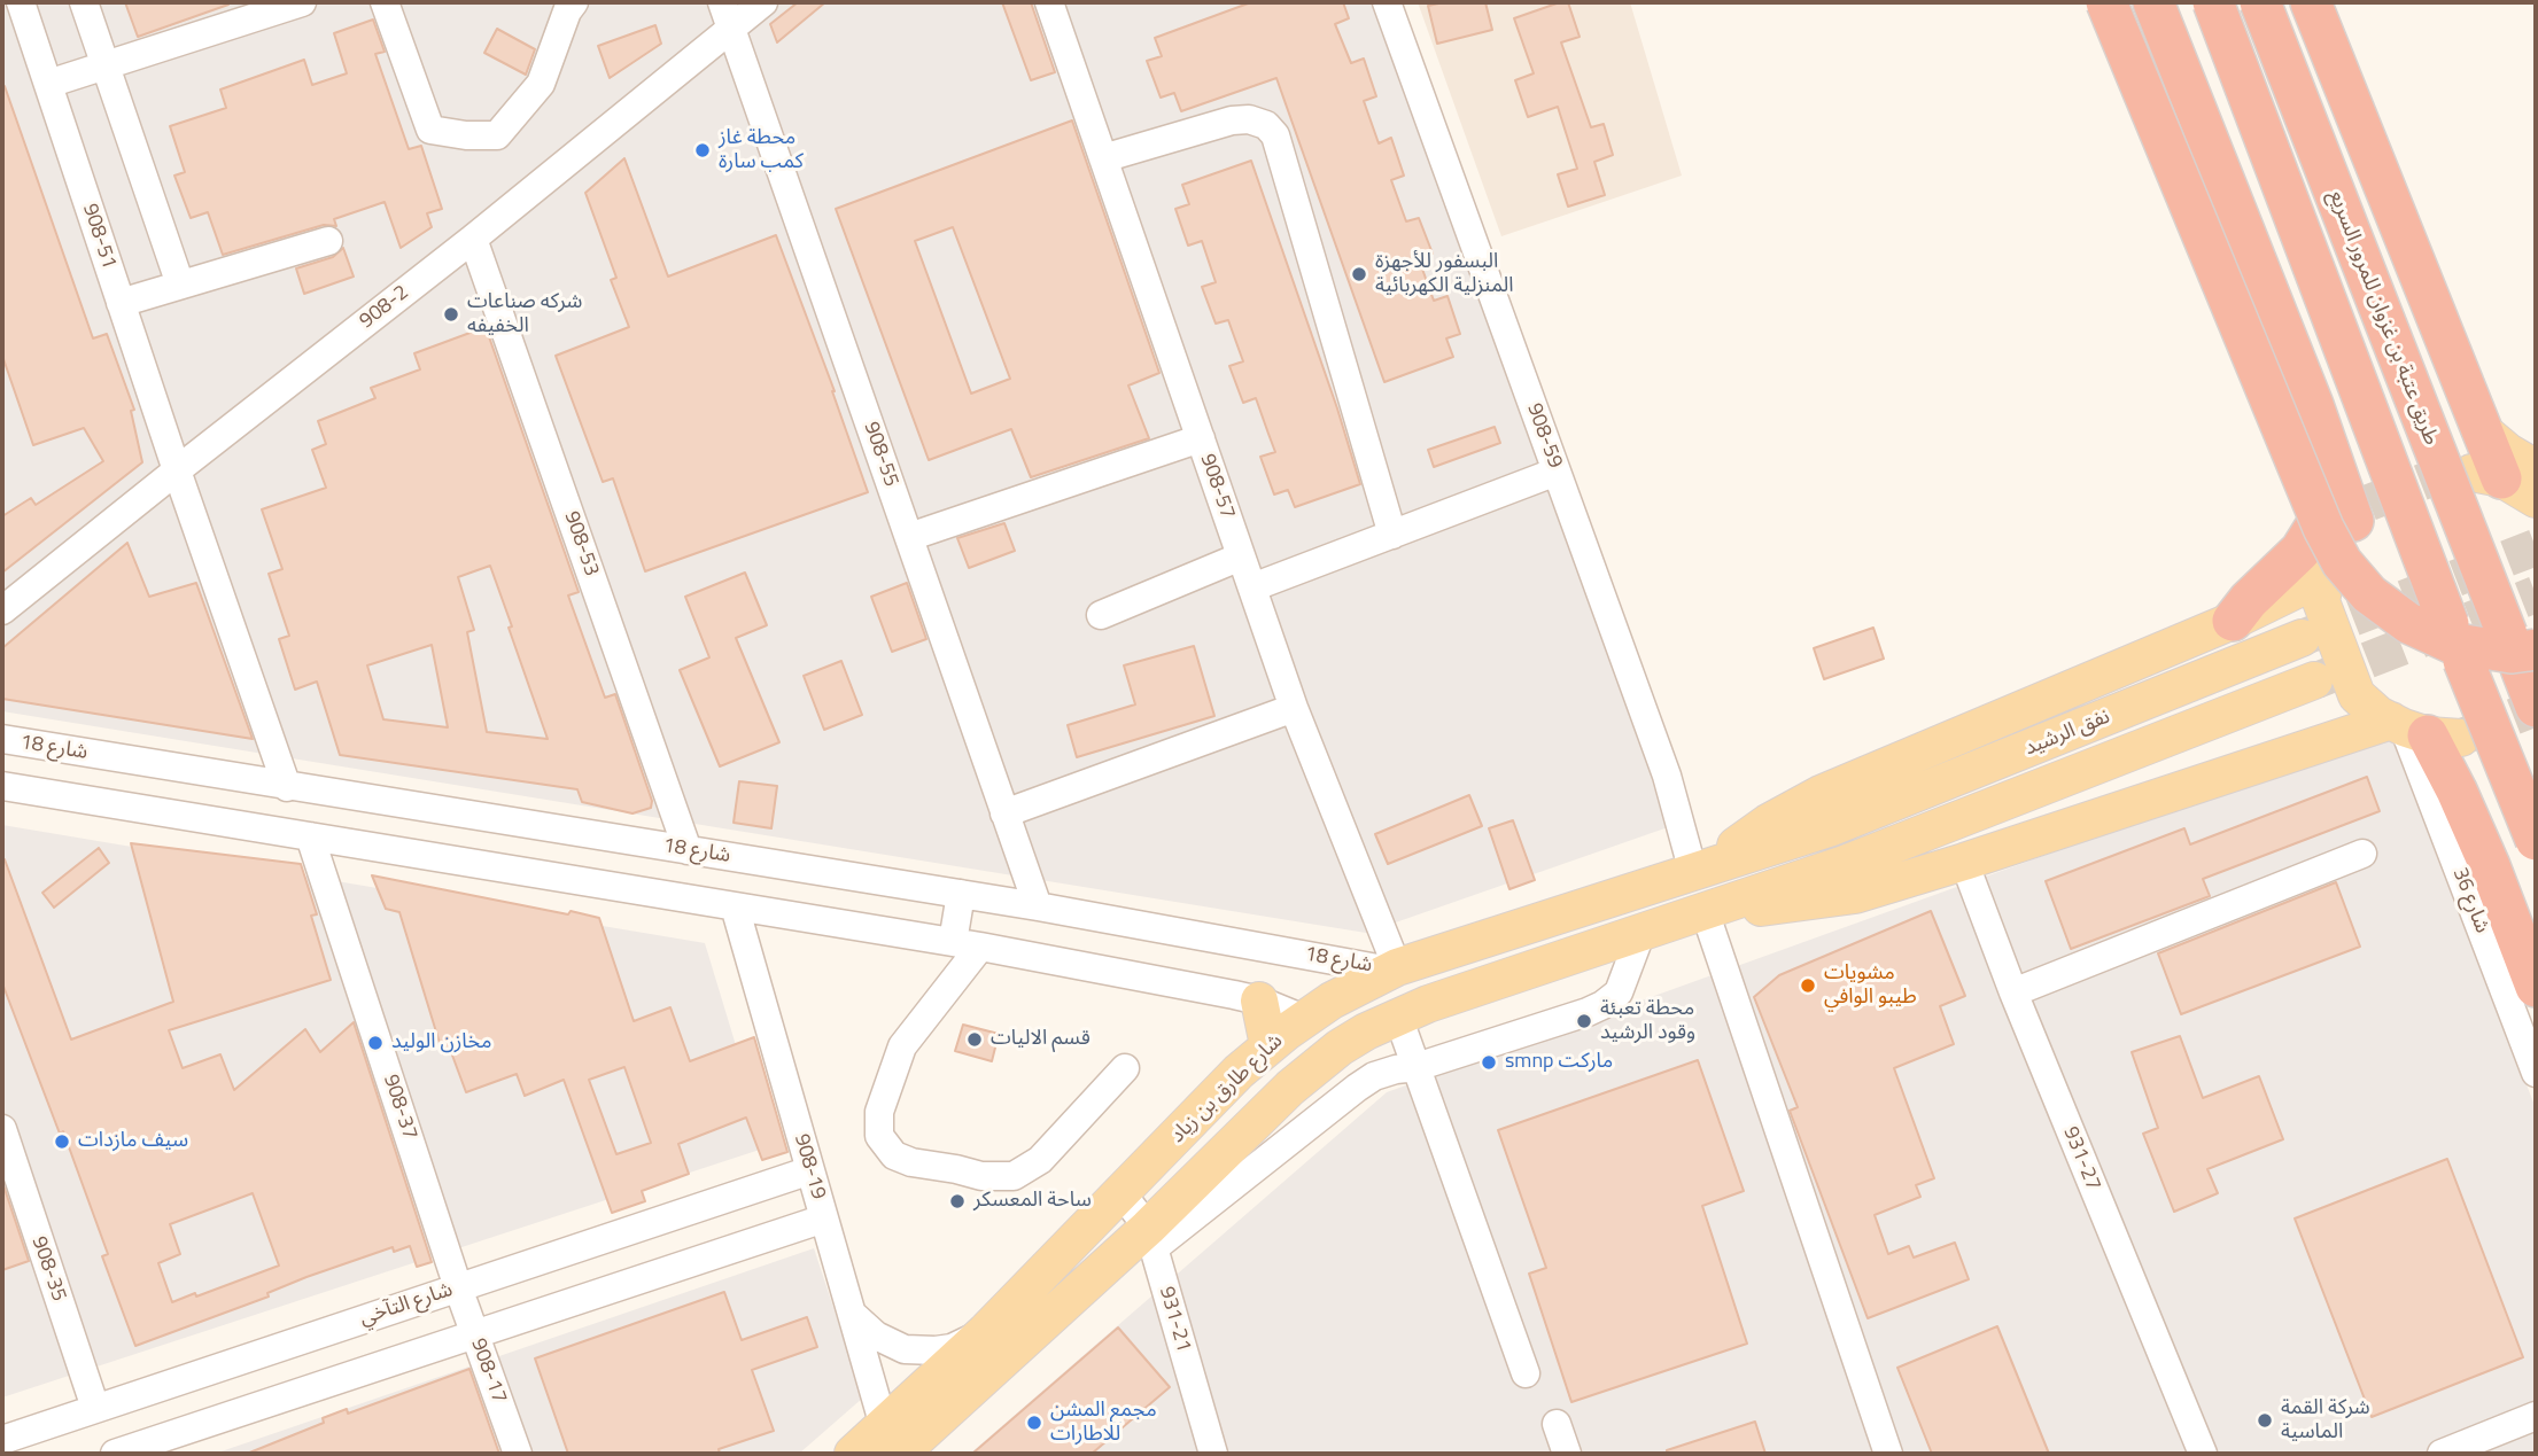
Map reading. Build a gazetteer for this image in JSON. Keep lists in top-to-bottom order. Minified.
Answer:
{"streets":{"highway":["طريق عتبة بن غزوان للمرور السريع"],"main road":["نفق الرشيد","شارع طارق بن زياد"],"street":["908-51","908-2","908-59","908-55","908-57","908-53","شارع 18","شارع 36","908-37","931-27","908-19","908-35","شارع التآخي","931-21","908-17"]},"crossings":[["908-51","908-2"],["908-2","908-55"],["908-2","908-53"],["908-59","شارع طارق بن زياد"],["908-55","شارع 18"],["908-57","شارع 18"],["908-57","شارع طارق بن زياد"],["908-53","شارع 18"],["نفق الرشيد","شارع طارق بن زياد"],["شارع 18","شارع طارق بن زياد"],["شارع طارق بن زياد","908-19"],["شارع طارق بن زياد","931-21"],["908-37","شارع التآخي"],["908-37","908-17"],["908-19","شارع التآخي"],["908-35","شارع التآخي"],["شارع التآخي","908-17"]],"places":["محطة غاز كمب سارة","البسفور للأجهزة المنزلية الكهربائية","شركه صناعات الخفيفه","مشويات طيبو الوافي","محطة تعبئة وقود الرشيد","قسم الاليات","مخازن الوليد","smnp ماركت","سيف مازدات","ساحة المعسكر","شركة القمة الماسية","مجمع المشن للاطارات"]}
